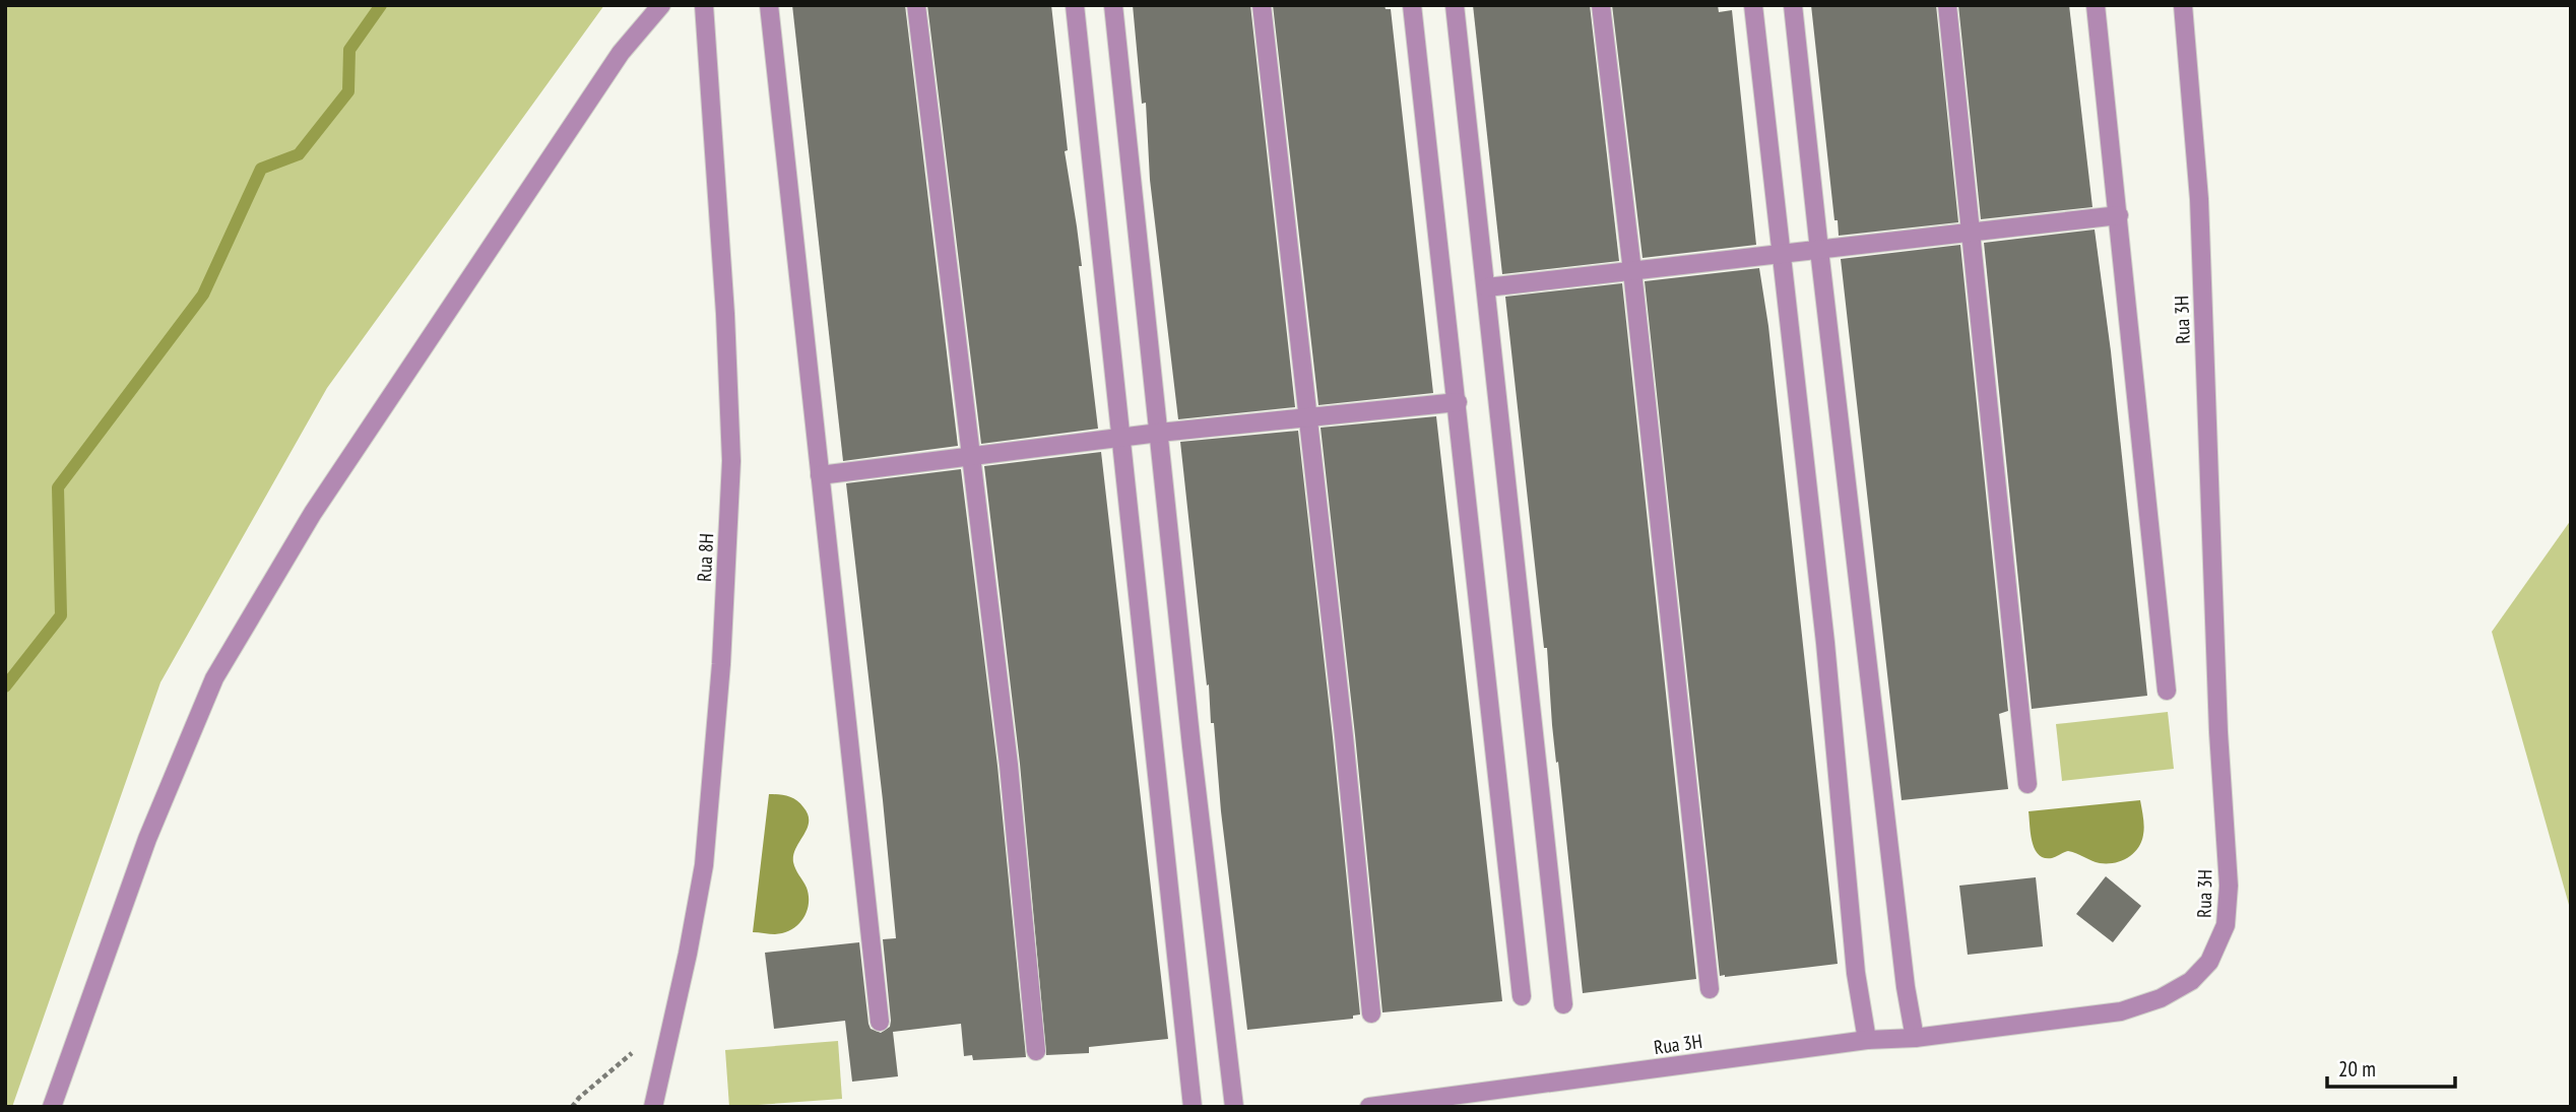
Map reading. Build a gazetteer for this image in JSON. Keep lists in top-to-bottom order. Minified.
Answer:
{"streets":{"street":["Rua 3H","Rua 8H"]},"scale_bar":"20 m"}
